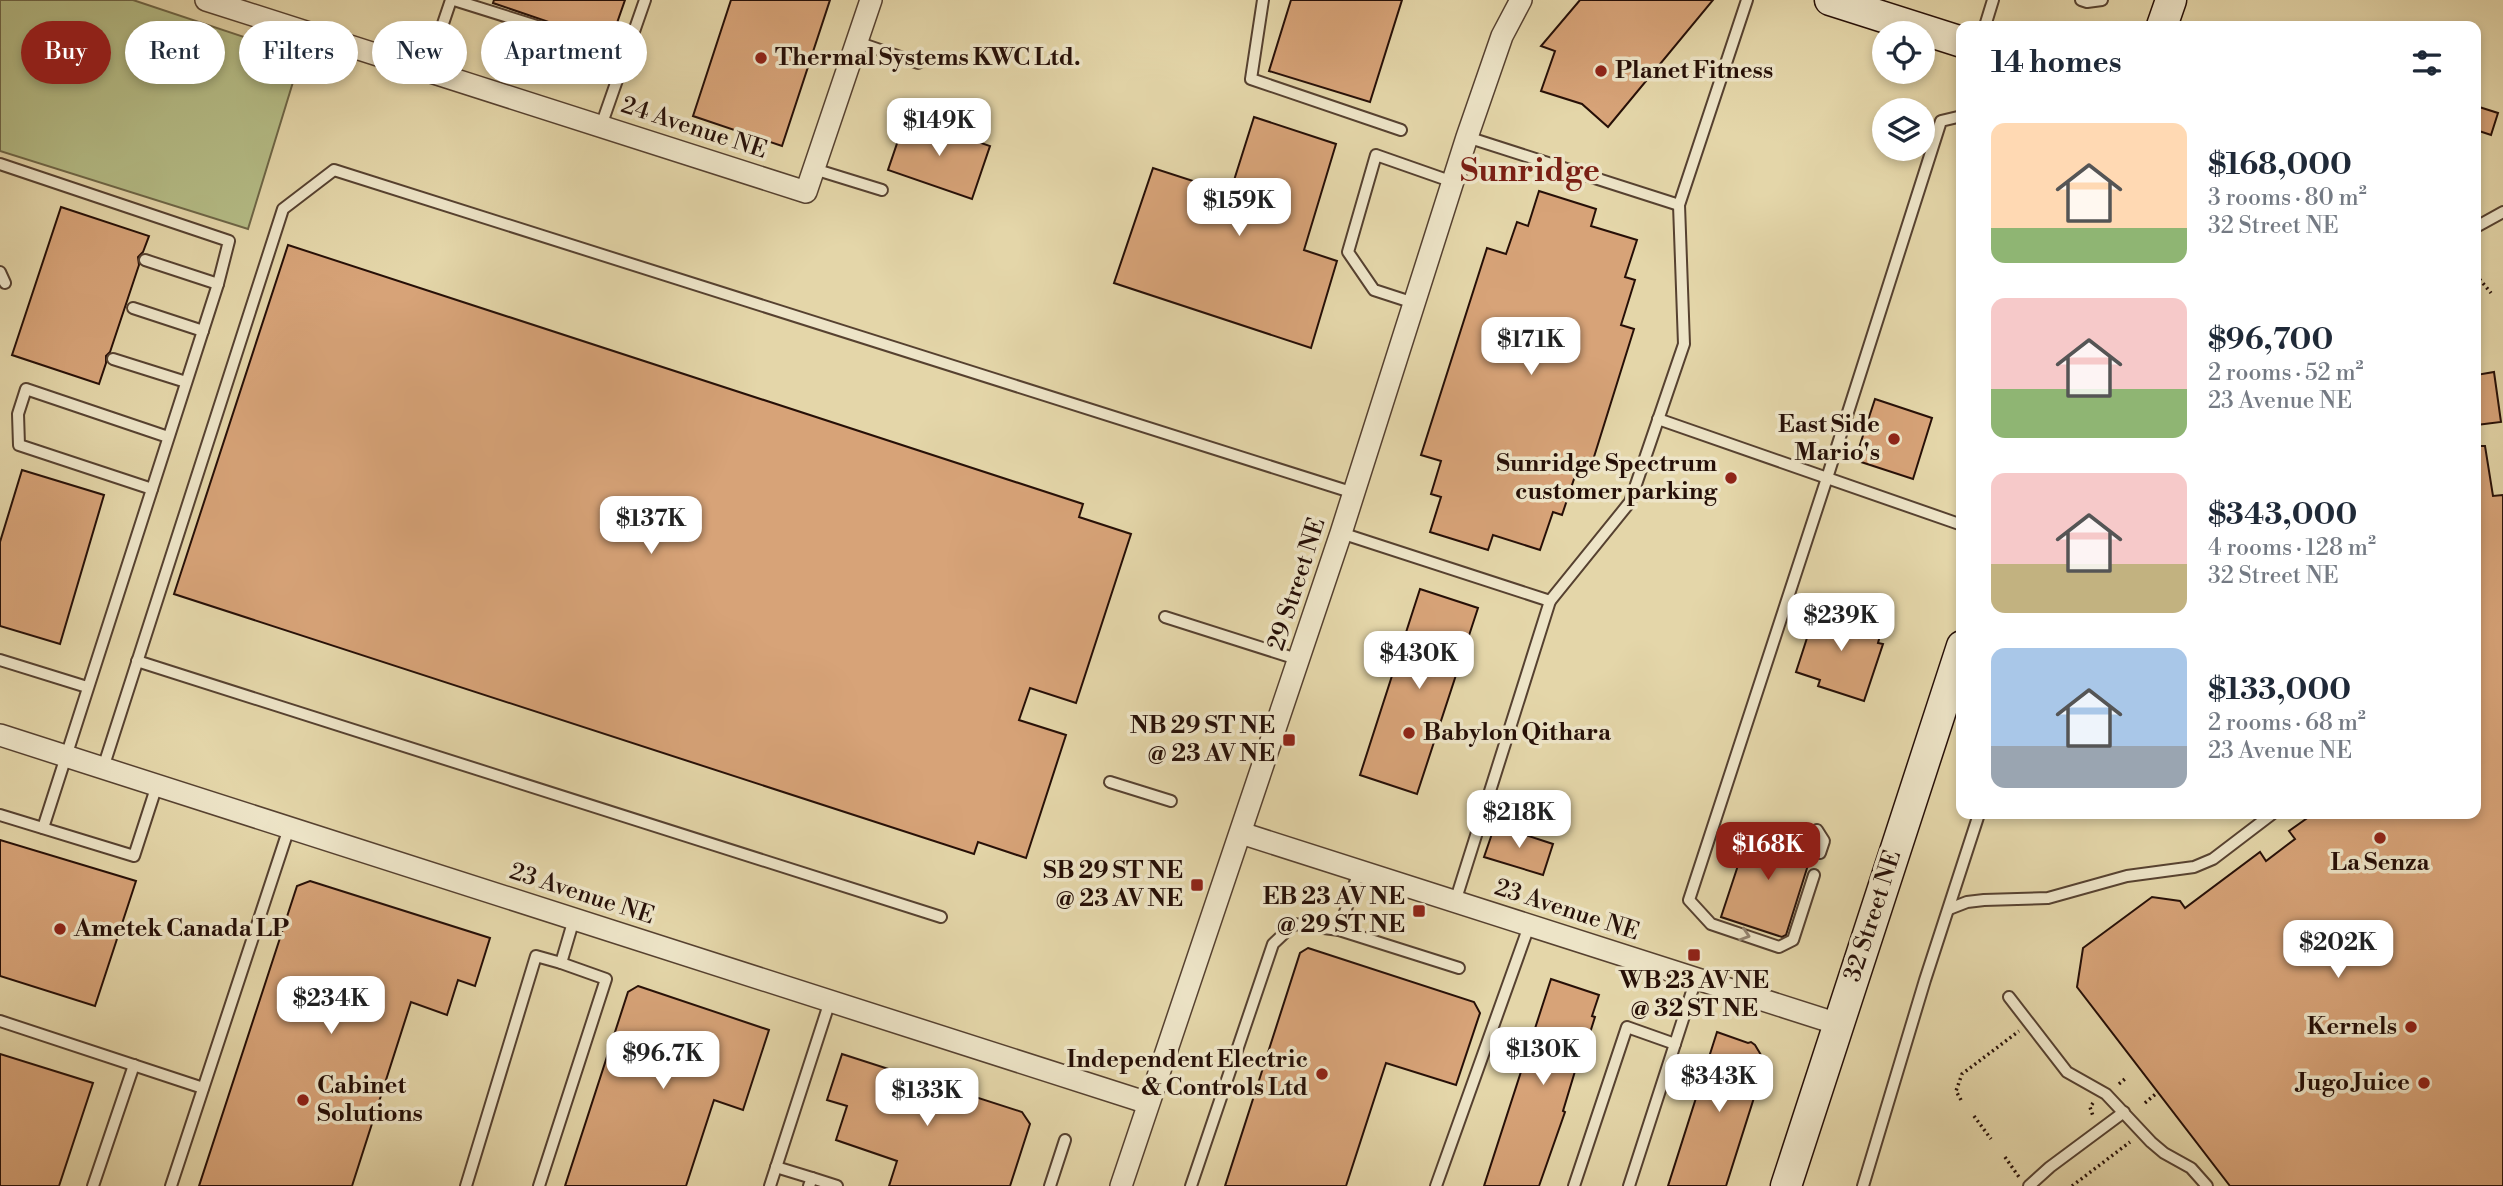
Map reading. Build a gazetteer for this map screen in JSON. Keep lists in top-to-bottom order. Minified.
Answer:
{"streets":{"street":["24 Avenue NE","29 Street NE","23 Avenue NE","32 Street NE"]},"crossings":[["29 Street NE","23 Avenue NE"],["23 Avenue NE","32 Street NE"]],"districts":["Sunridge"],"places":{"other":["Thermal Systems KWC Ltd.","Planet Fitness","East Side Mario's","Sunridge Spectrum customer parking","Babylon Qithara","La Senza","Ametek Canada LP","Kernels","Independent Electric & Controls Ltd","Jugo Juice","Cabinet Solutions"],"transit":["NB 29 ST NE @ 23 AV NE","SB 29 ST NE @ 23 AV NE","EB 23 AV NE @ 29 ST NE","WB 23 AV NE @ 32 ST NE"]},"page":{"chip":["Buy","Rent","Filters","New","Apartment"],"heading":"14 homes","price":["$149K","$159K","$171K","$137K","$239K","$430K","$218K","$168K","$202K","$234K","$130K","$96.7K","$343K","$133K"],"list":[{"name":"$168,000","note":"3 rooms · 80 m² · 32 Street NE"},{"name":"$96,700","note":"2 rooms · 52 m² · 23 Avenue NE"},{"name":"$343,000","note":"4 rooms · 128 m² · 32 Street NE"},{"name":"$133,000","note":"2 rooms · 68 m² · 23 Avenue NE"}]}}
